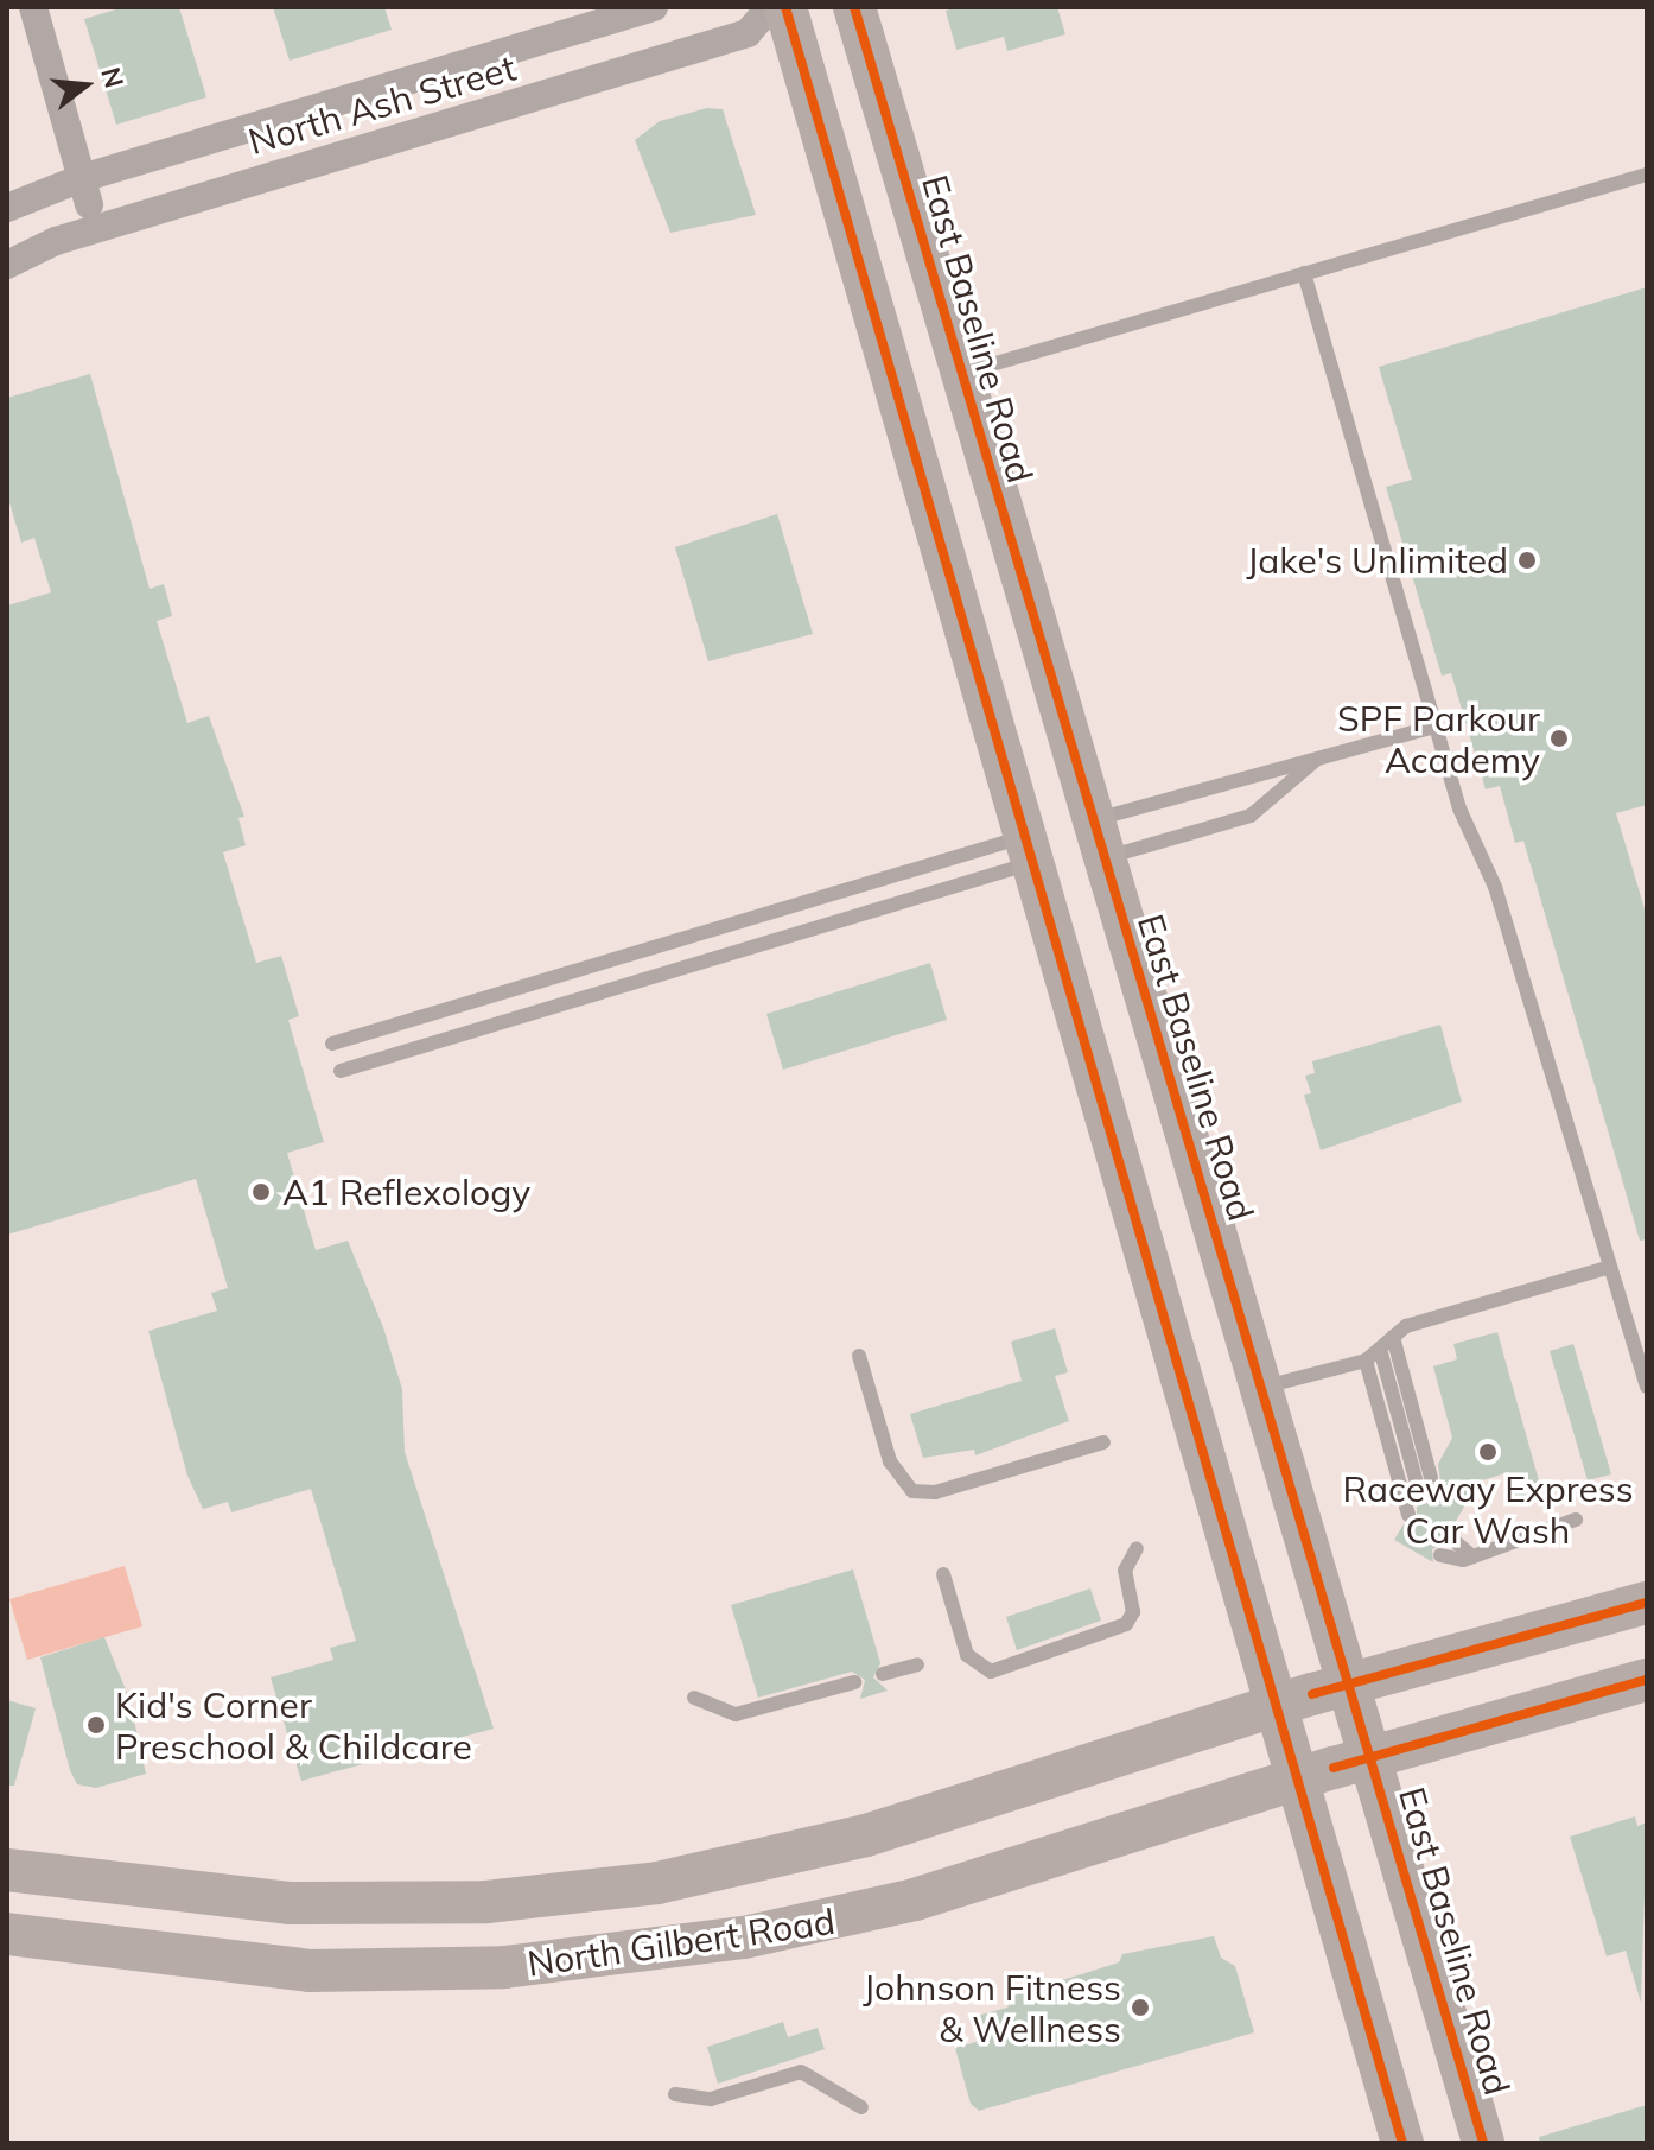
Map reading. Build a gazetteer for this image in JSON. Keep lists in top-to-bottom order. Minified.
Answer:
{"streets":{"main road":["East Baseline Road","North Gilbert Road"],"street":["North Ash Street"]},"crossings":[["East Baseline Road","North Gilbert Road"]],"places":["Jake's Unlimited","SPF Parkour Academy","A1 Reflexology","Raceway Express Car Wash","Kid's Corner Preschool & Childcare","Johnson Fitness & Wellness"],"north":"right"}
